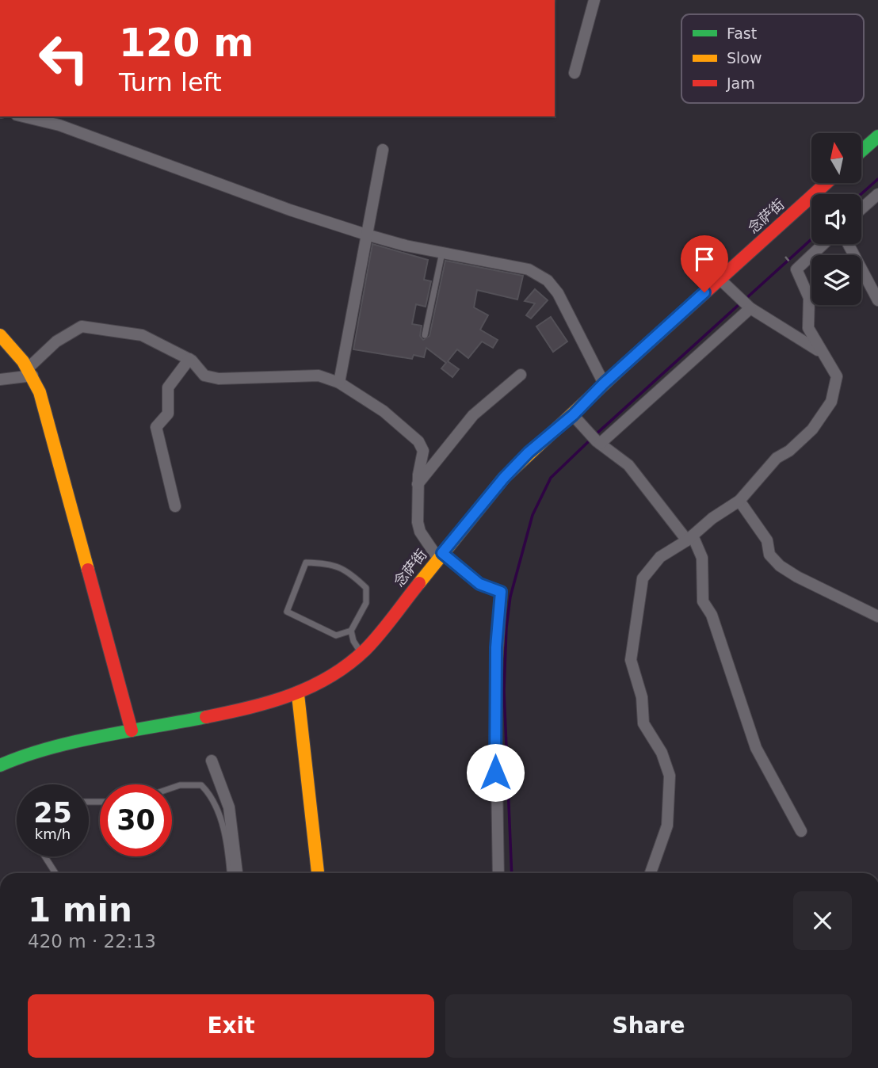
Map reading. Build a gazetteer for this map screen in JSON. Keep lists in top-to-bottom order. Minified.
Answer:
{"streets":{"street":["念萨街"]},"legend":["Fast","Slow","Jam"],"north":"top","page":{"turn":["120 m","Turn left"],"speed":"25 km/h","limit":"30","heading":["1 min","420 m · 22:13"],"buttons":["Exit","Share"]}}
